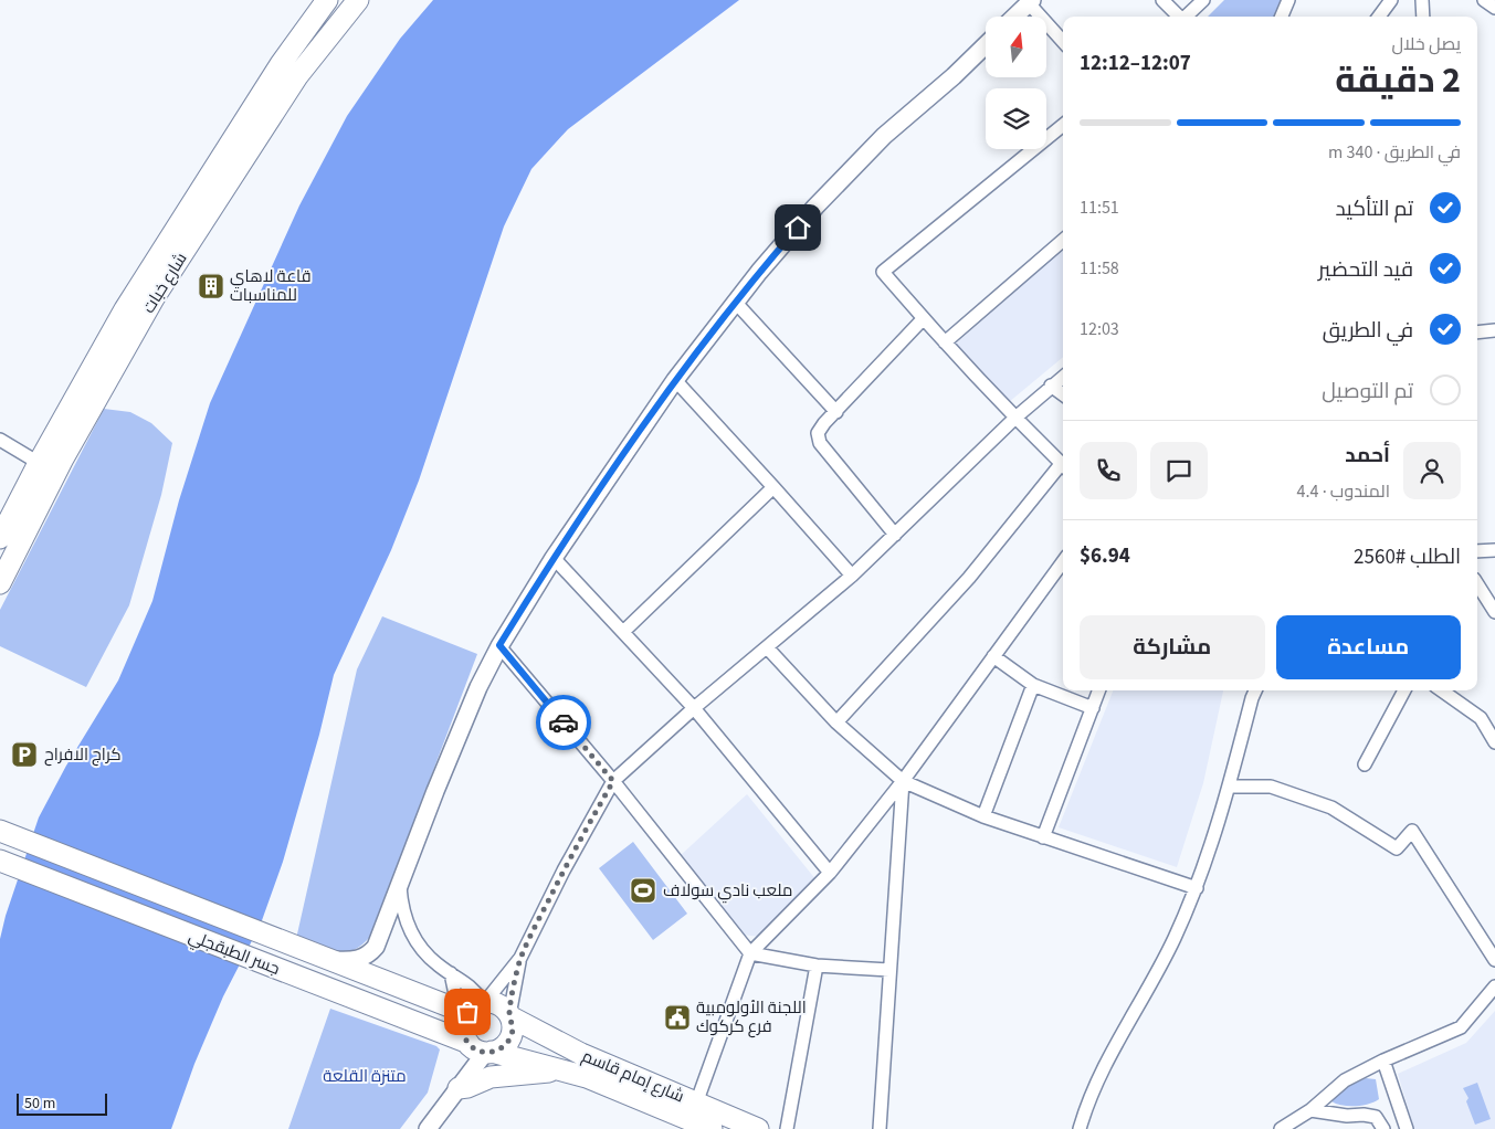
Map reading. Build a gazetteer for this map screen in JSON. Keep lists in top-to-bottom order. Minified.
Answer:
{"streets":{"main road":["شارع خبات","جسر الطبقجلي","شارع إمام قاسم"]},"crossings":[["جسر الطبقجلي","شارع إمام قاسم"]],"parks":["متنزة القلعة"],"places":{"building":["قاعة لاهاي للمناسبات"],"parking":["كراج الافراح"],"sports":["ملعب نادي سولاف"],"public building":["اللجنة الأولومبية فرع كركوك"]},"scale_bar":"50 m","north":"top","page":{"heading":["2 دقيقة","يصل خلال","12:07–12:12"],"panel":["أحمد","المندوب · 4.4","الطلب #2560","$6.94"],"bar":"في الطريق · 340 m","list":[["تم التأكيد","11:51"],["قيد التحضير","11:58"],["في الطريق","12:03"],"تم التوصيل"],"buttons":["مساعدة","مشاركة"],"scale":"50 m"}}
